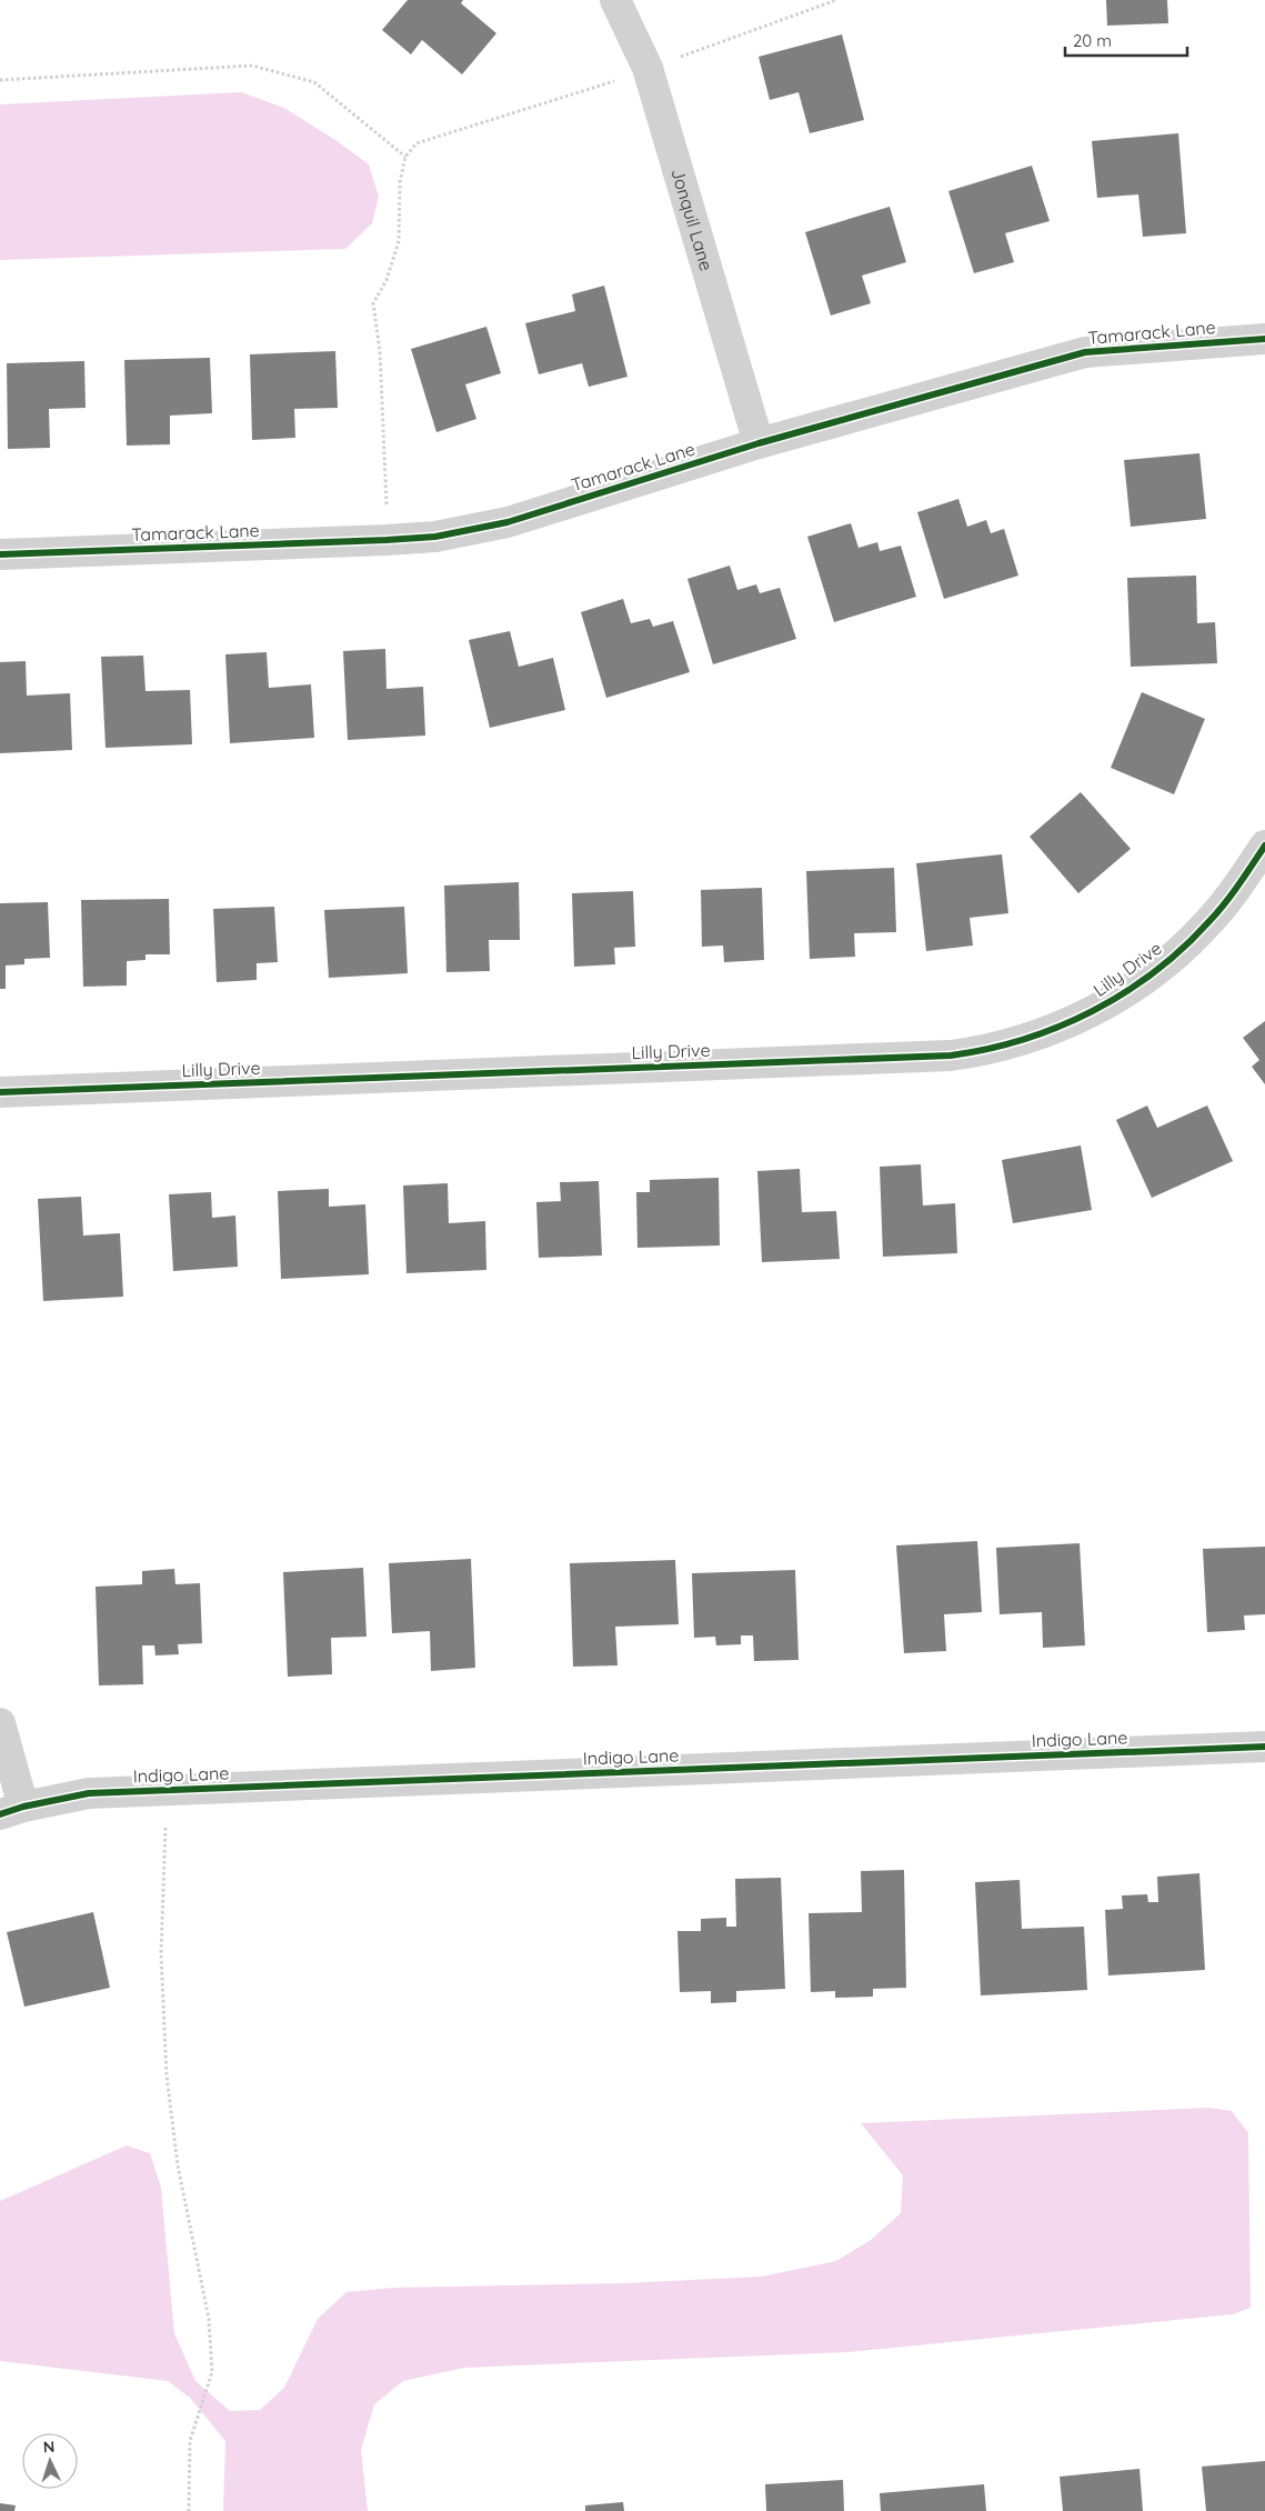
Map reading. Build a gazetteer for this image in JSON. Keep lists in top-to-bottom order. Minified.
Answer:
{"streets":{"street":["Jonquil Lane","Tamarack Lane","Lilly Drive","Indigo Lane"]},"crossings":[["Jonquil Lane","Tamarack Lane"]],"scale_bar":"20 m","north":"top"}
